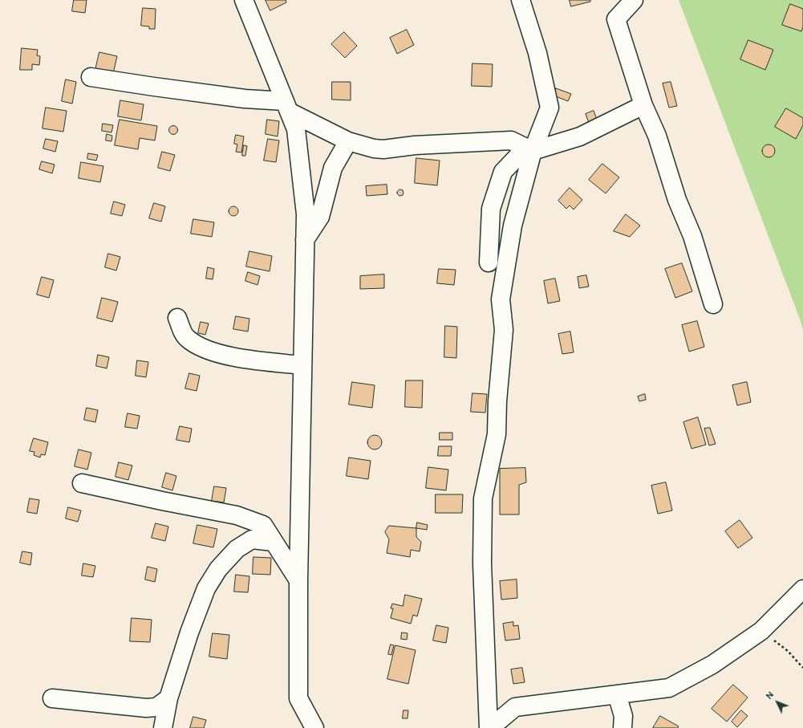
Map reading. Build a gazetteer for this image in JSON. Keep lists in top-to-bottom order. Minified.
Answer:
{"north":"top left"}
